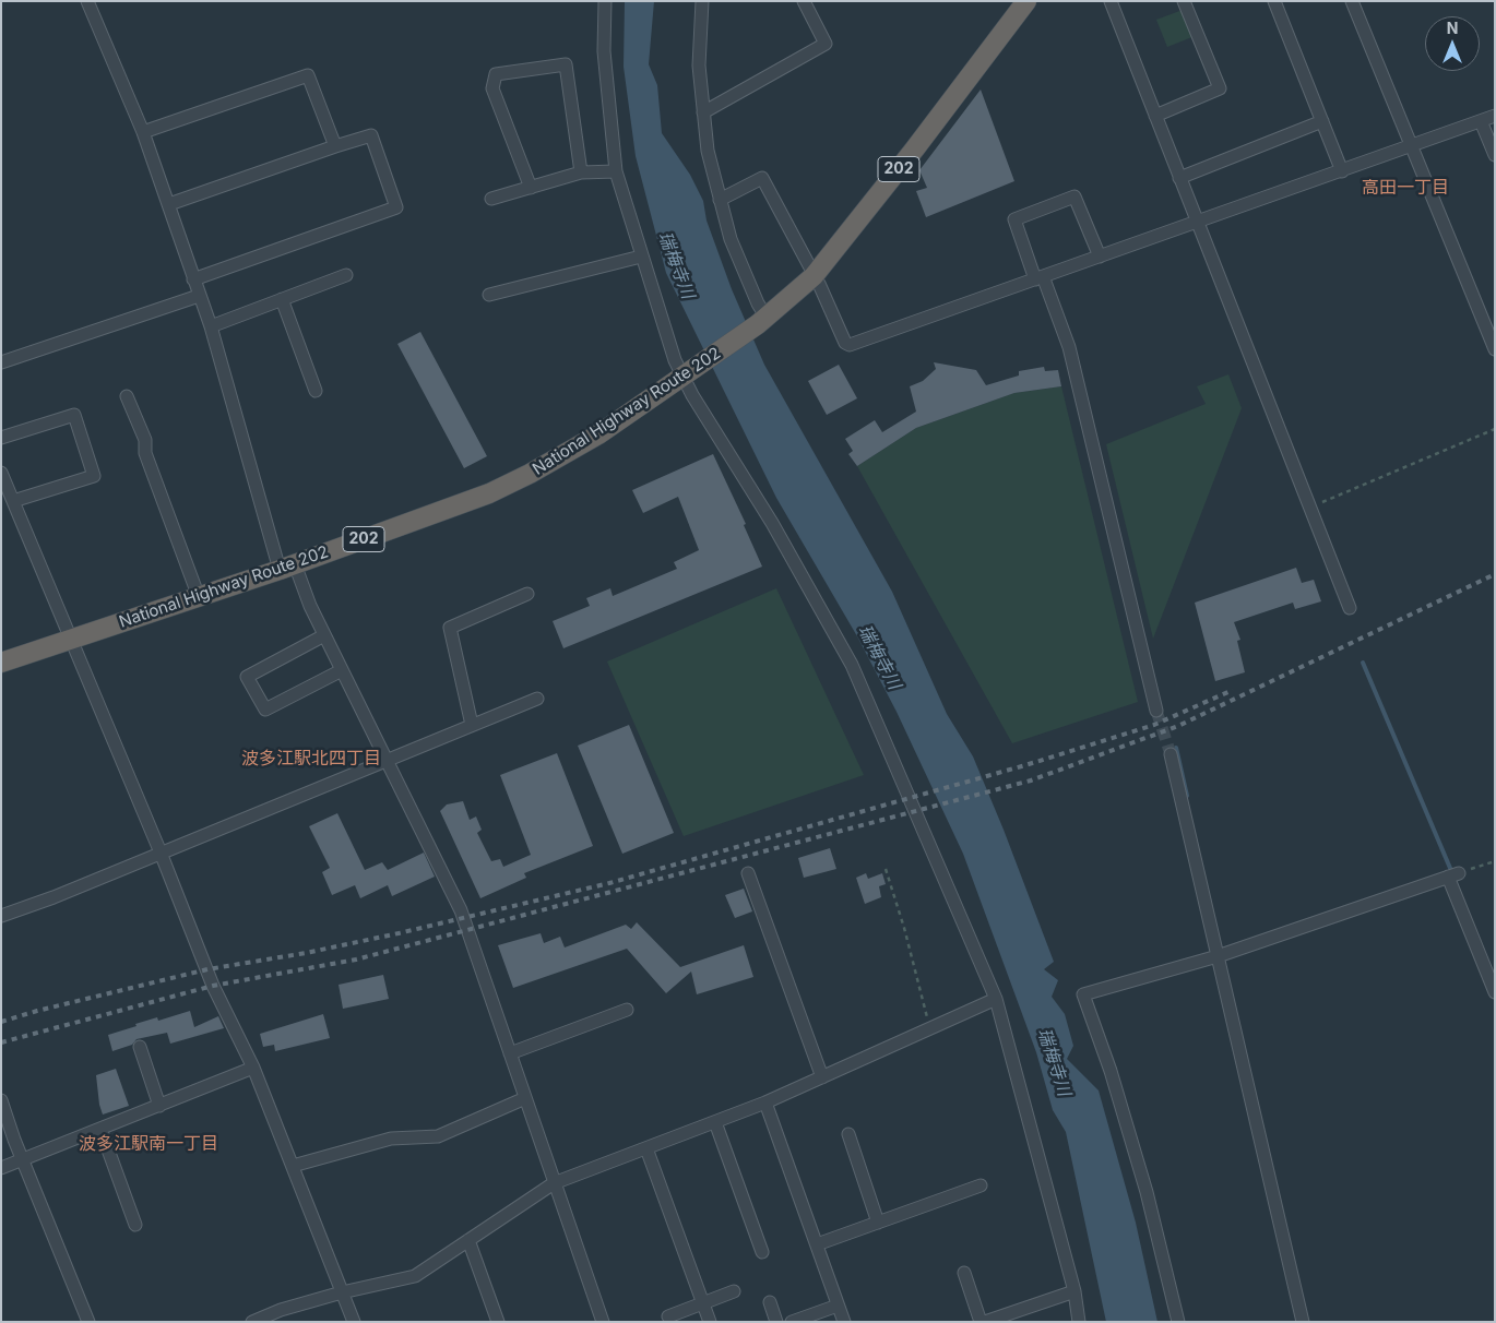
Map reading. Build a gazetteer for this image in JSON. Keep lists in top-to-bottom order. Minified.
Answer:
{"streets":{"highway":["202","National Highway Route 202"]},"districts":["高田一丁目","波多江駅北四丁目","波多江駅南一丁目"],"water":["瑞梅寺川"],"north":"top"}
